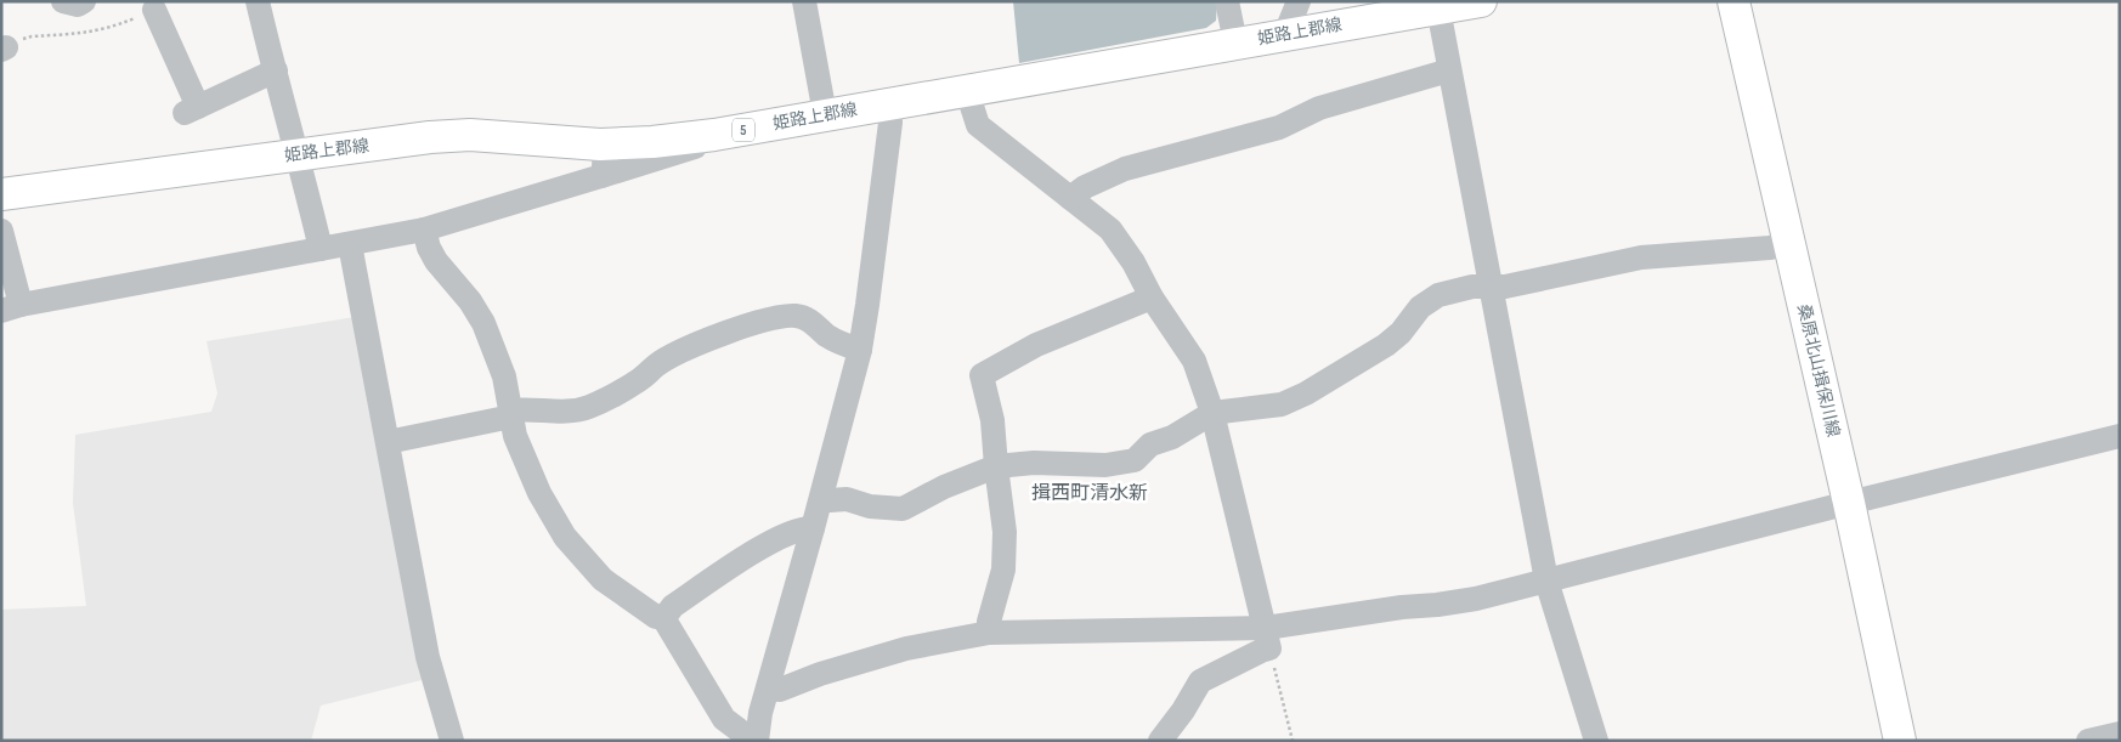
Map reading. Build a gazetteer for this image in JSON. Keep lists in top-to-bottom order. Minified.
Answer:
{"streets":{"main road":["姫路上郡線","5","桑原北山揖保川線"]},"districts":["揖西町清水新"]}
